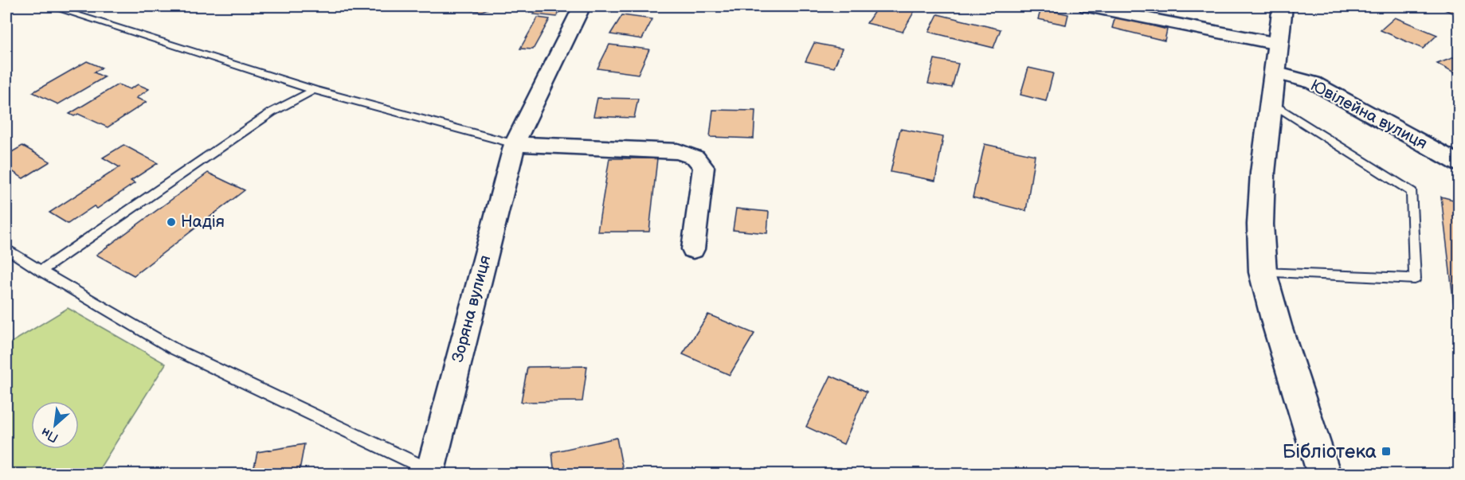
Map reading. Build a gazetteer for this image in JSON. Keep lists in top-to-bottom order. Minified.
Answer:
{"streets":{"street":["Ювілейна вулиця","Зоряна вулиця"]},"places":{"other":["Надія"],"transit":["Бібліотека"]},"north":"bottom left"}
